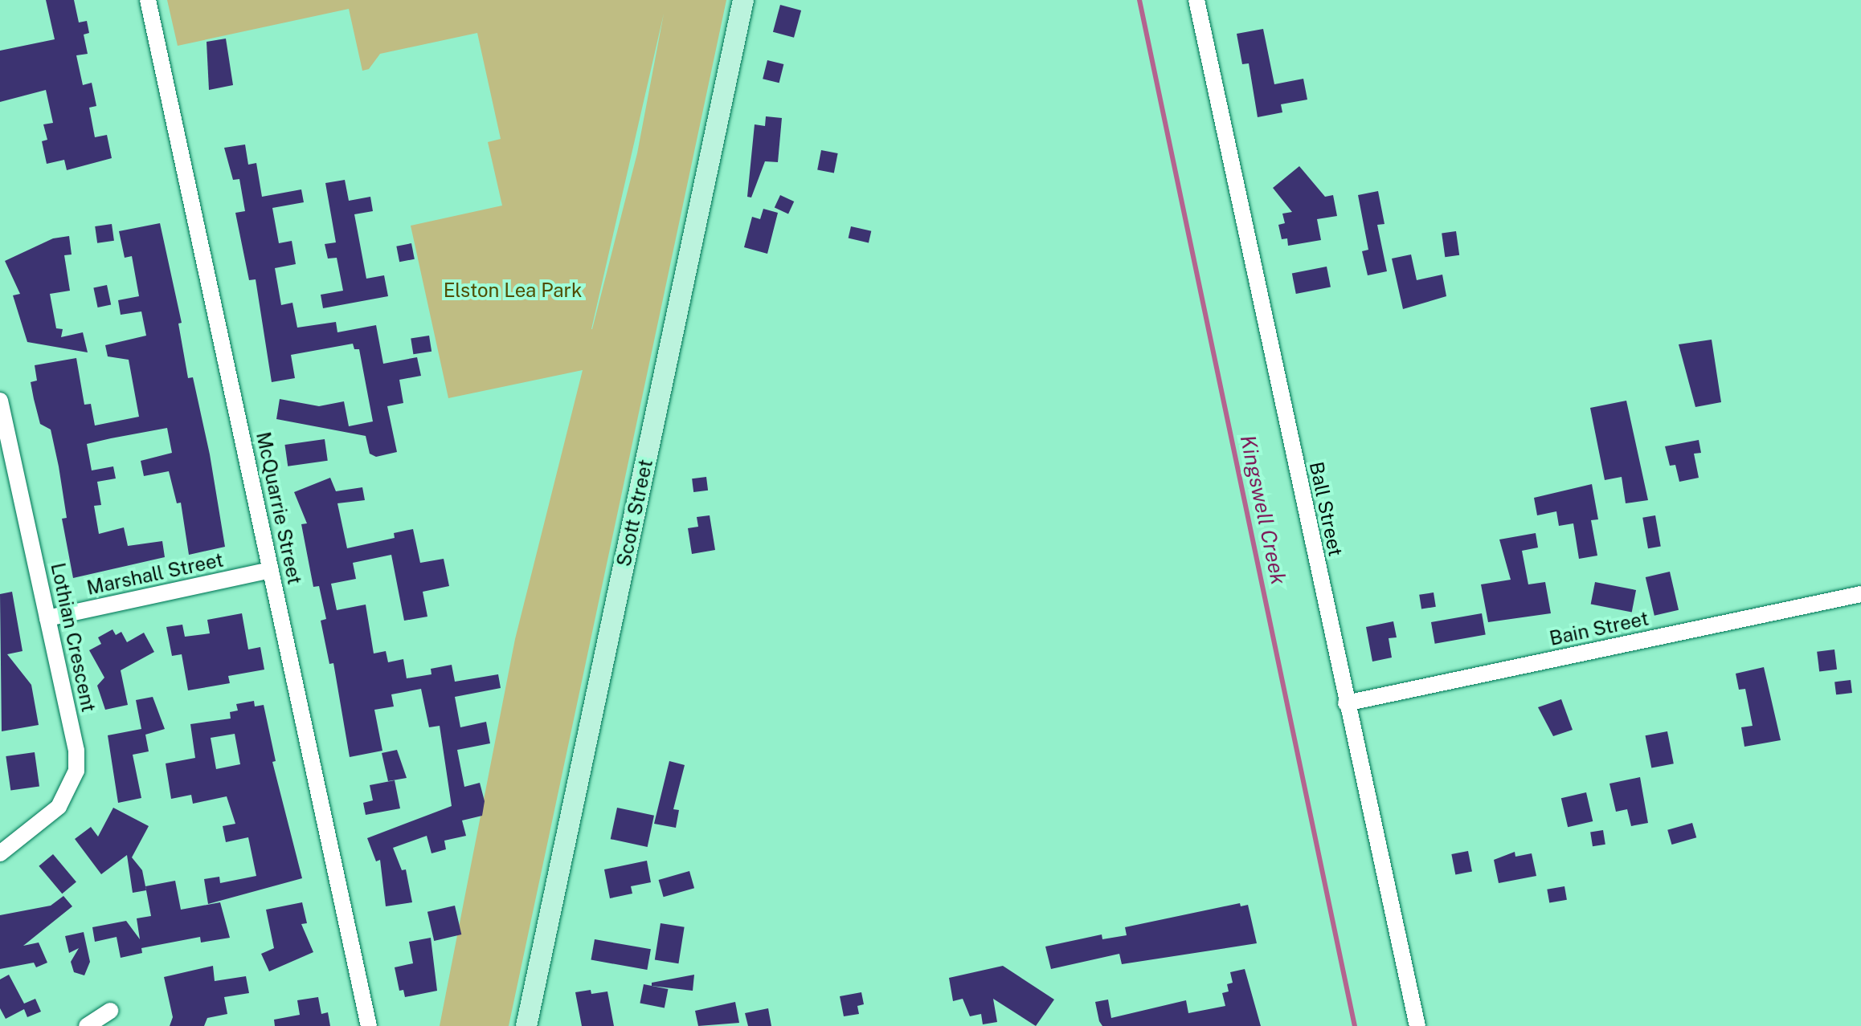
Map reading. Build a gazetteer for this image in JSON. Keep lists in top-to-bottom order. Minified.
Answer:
{"streets":{"main road":["Scott Street"],"street":["McQuarrie Street","Ball Street","Marshall Street","Bain Street","Lothian Crescent"]},"crossings":[["McQuarrie Street","Marshall Street"],["Ball Street","Bain Street"],["Marshall Street","Lothian Crescent"]],"water":["Kingswell Creek"],"parks":["Elston Lea Park"]}
